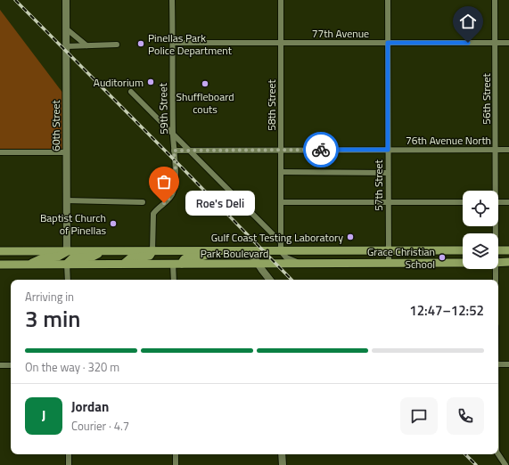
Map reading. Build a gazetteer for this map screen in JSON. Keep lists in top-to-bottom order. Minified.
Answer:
{"streets":{"main road":["Park Boulevard"],"street":["77th Avenue","56th Street","58th Street","59th Street","60th Street","76th Avenue North","57th Street"]},"crossings":[["77th Avenue","56th Street"],["77th Avenue","58th Street"],["77th Avenue","59th Street"],["77th Avenue","57th Street"],["56th Street","76th Avenue North"],["58th Street","76th Avenue North"],["58th Street","Park Boulevard"],["59th Street","76th Avenue North"],["59th Street","Park Boulevard"],["60th Street","Park Boulevard"],["76th Avenue North","57th Street"],["57th Street","Park Boulevard"]],"places":["Pinellas Park Police Department","Auditorium","Shuffleboard couts","Roe's Deli","Baptist Church of Pinellas","Gulf Coast Testing Laboratory","Grace Christian School"],"page":{"bubble":"Roe's Deli","heading":["3 min","Arriving in","12:47–12:52"],"panel":["Jordan","Courier · 4.7"],"bar":"On the way · 320 m","round":"J"}}
